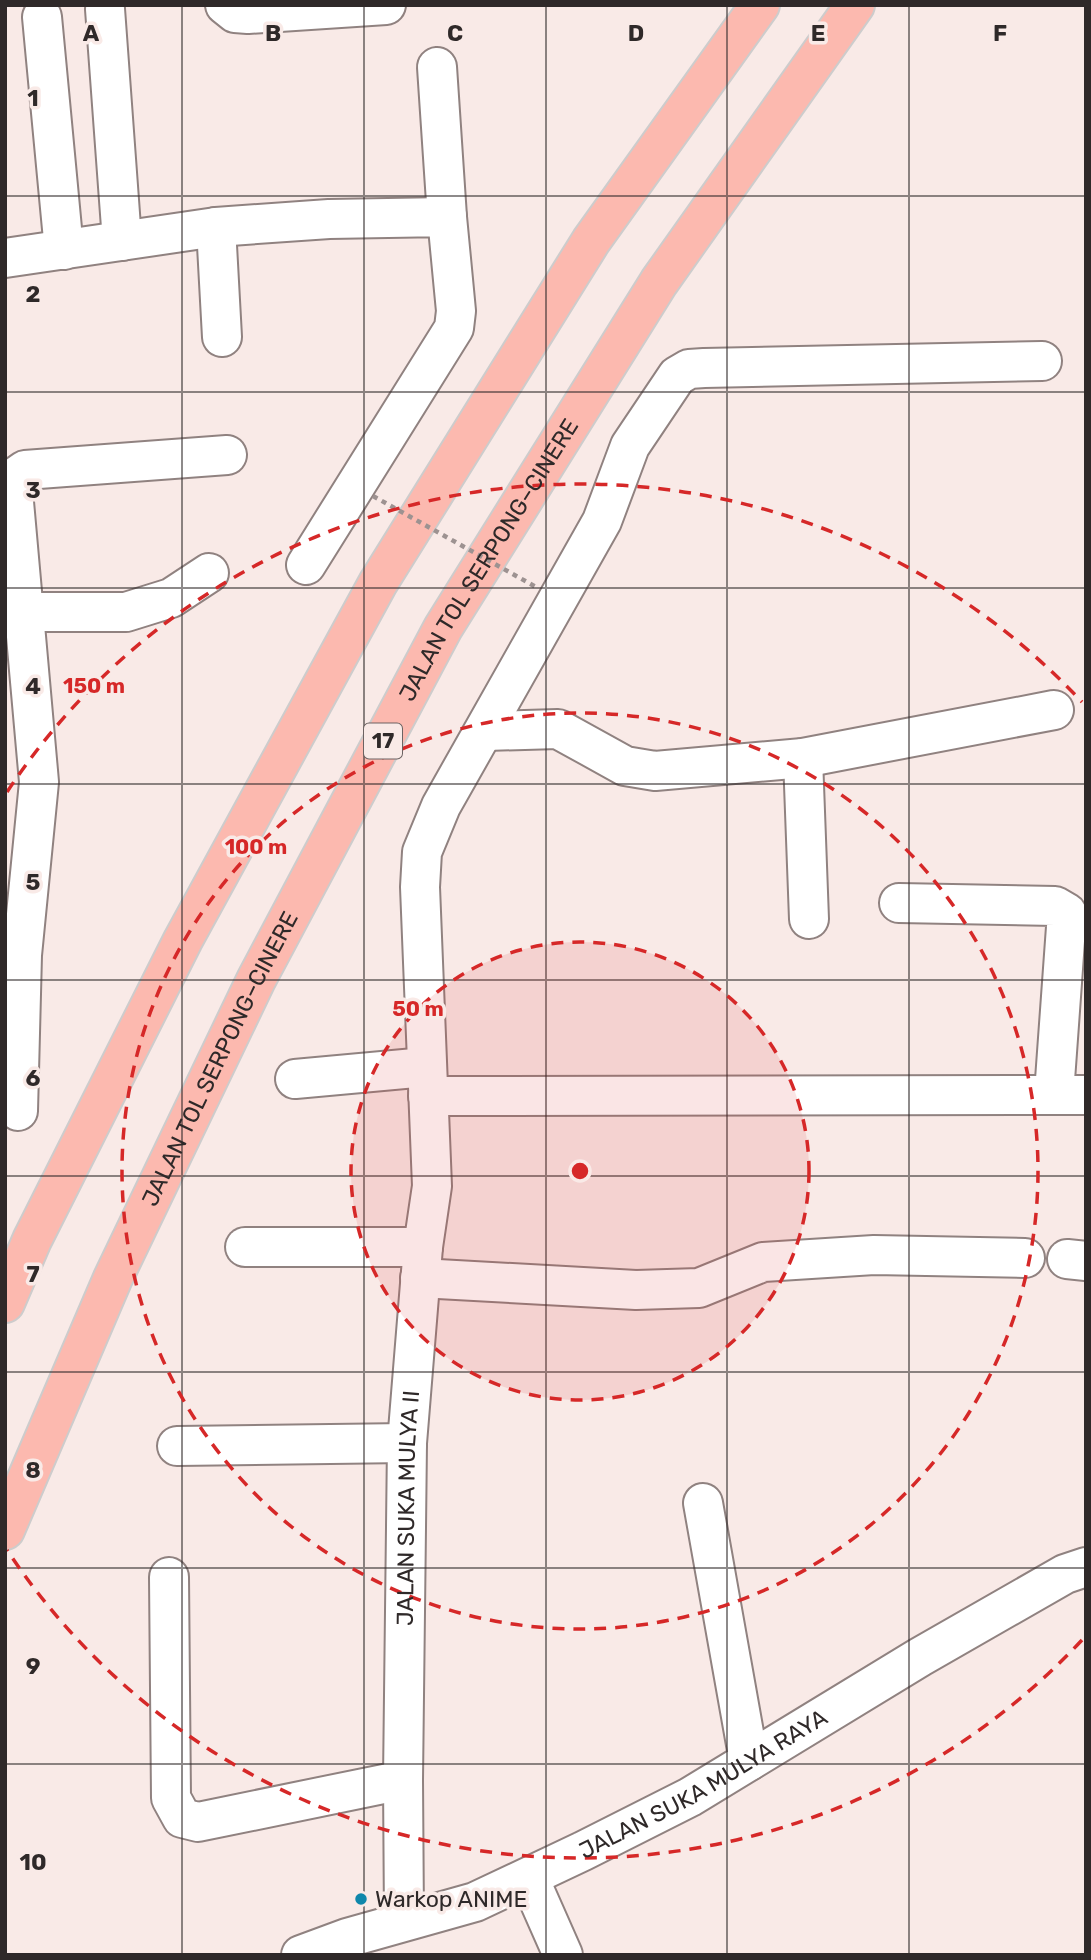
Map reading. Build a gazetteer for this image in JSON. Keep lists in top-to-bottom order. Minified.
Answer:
{"streets":{"highway":["JALAN TOL SERPONG–CINERE","17"],"street":["JALAN SUKA MULYA II","JALAN SUKA MULYA RAYA"]},"crossings":[["JALAN SUKA MULYA II","JALAN SUKA MULYA RAYA"]],"places":["Warkop ANIME"],"grid":{"columns":["A","B","C","D","E","F"],"rows":["1","2","3","4","5","6","7","8","9","10"]},"rings":["150 m","100 m","50 m"]}
